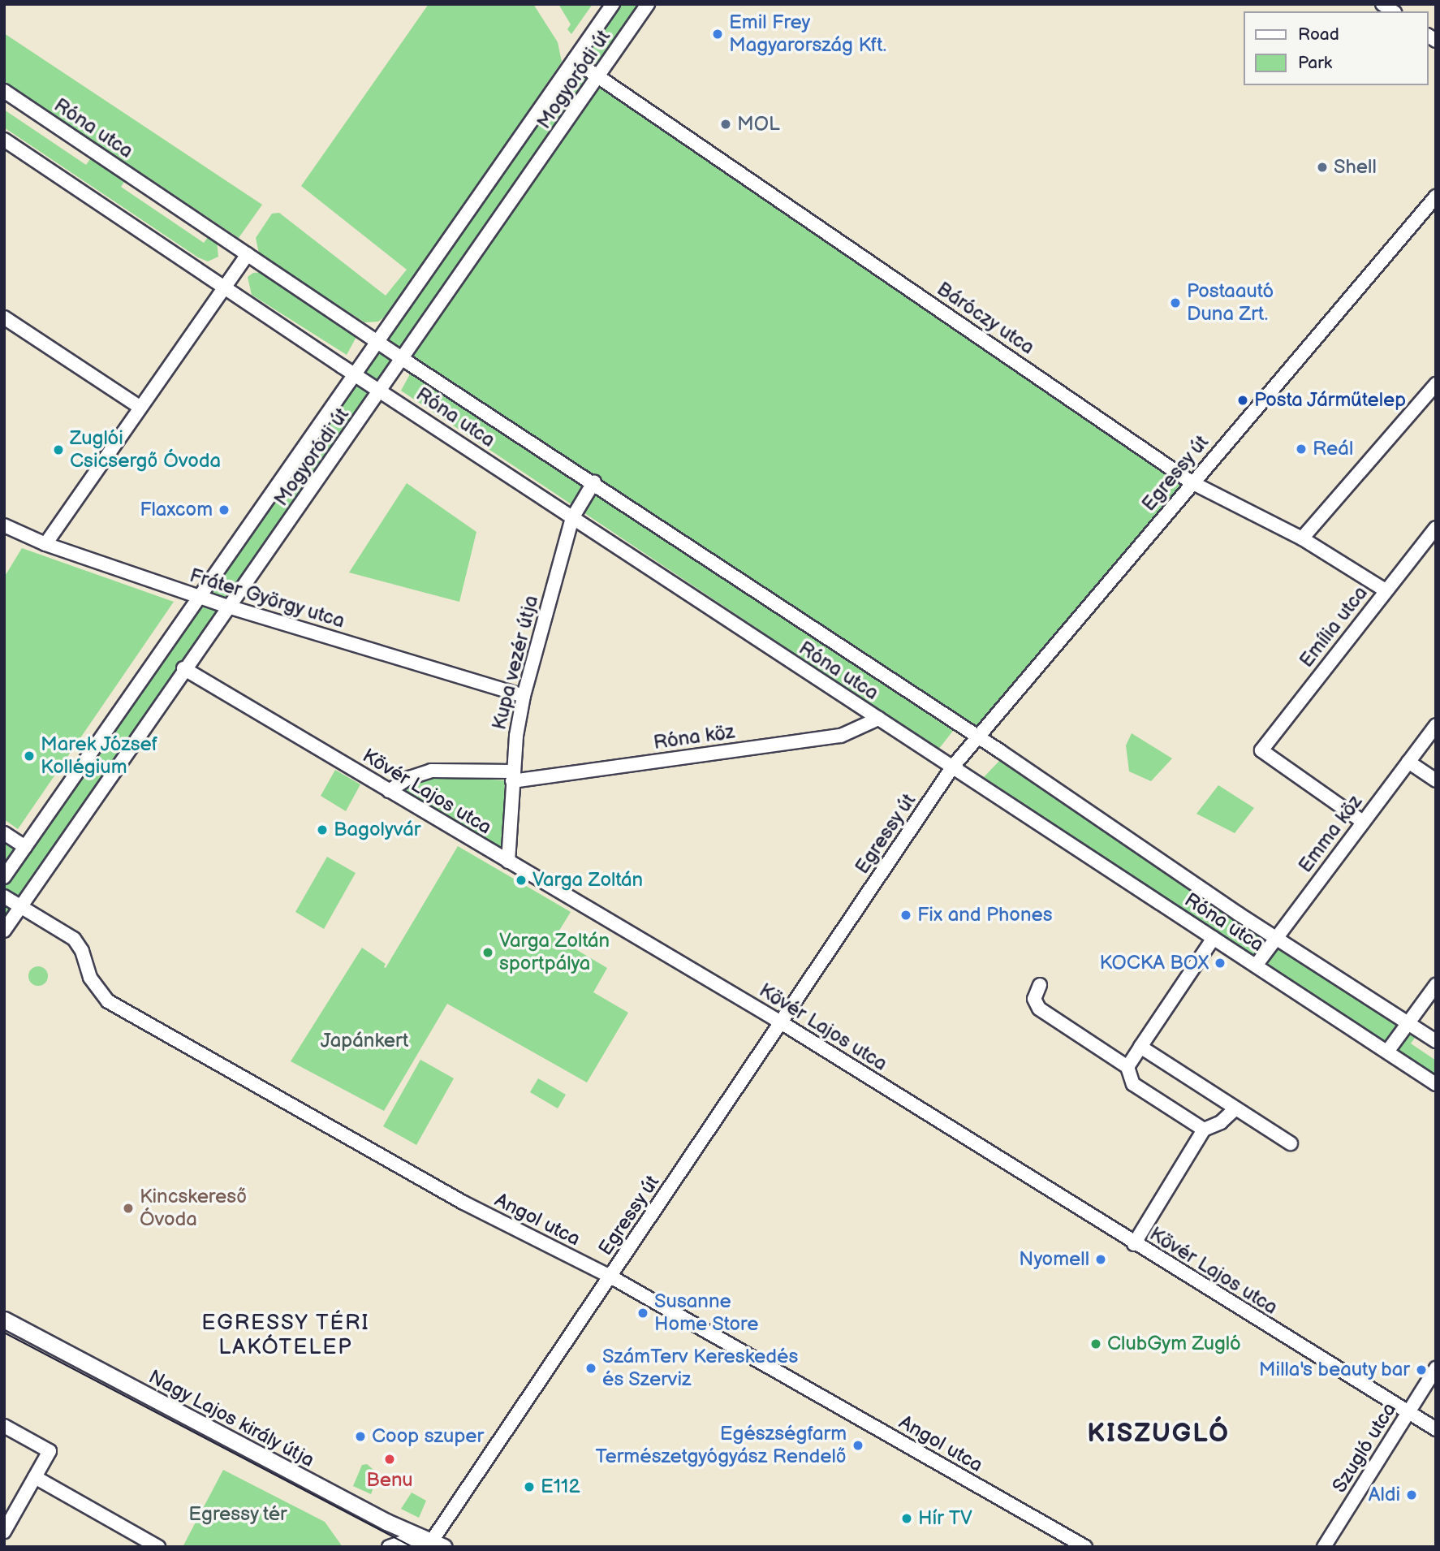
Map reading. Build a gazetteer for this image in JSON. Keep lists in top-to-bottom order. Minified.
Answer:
{"streets":{"main road":["Nagy Lajos király útja"],"street":["Mogyoródi út","Róna utca","Báróczy utca","Egressy út","Fráter György utca","Emília utca","Kupa vezér útja","Róna köz","Kövér Lajos utca","Emma köz","Angol utca","Szugló utca"]},"crossings":[["Mogyoródi út","Róna utca"],["Mogyoródi út","Báróczy utca"],["Mogyoródi út","Fráter György utca"],["Mogyoródi út","Kövér Lajos utca"],["Mogyoródi út","Angol utca"],["Róna utca","Egressy út"],["Róna utca","Kupa vezér útja"],["Róna utca","Róna köz"],["Róna utca","Emma köz"],["Báróczy utca","Egressy út"],["Báróczy utca","Emília utca"],["Egressy út","Kövér Lajos utca"],["Egressy út","Angol utca"],["Egressy út","Nagy Lajos király útja"],["Fráter György utca","Kupa vezér útja"],["Emília utca","Emma köz"],["Kupa vezér útja","Róna köz"],["Kupa vezér útja","Kövér Lajos utca"],["Róna köz","Kövér Lajos utca"],["Kövér Lajos utca","Szugló utca"]],"districts":["EGRESSY TÉRI LAKÓTELEP","KISZUGLÓ"],"parks":["Japánkert","Egressy tér"],"places":["Emil Frey Magyarország Kft.","MOL","Shell","Postaautó Duna Zrt.","Posta Járműtelep","Reál","Zuglói Csicsergő Óvoda","Flaxcom","Marek József Kollégium","Bagolyvár","Varga Zoltán","Fix and Phones","Varga Zoltán sportpálya","KOCKA BOX","Kincskereső Óvoda","Nyomell","Susanne Home Store","ClubGym Zugló","SzámTerv Kereskedés és Szerviz","Milla's beauty bar","Coop szuper","Egészségfarm Természetgyógyász Rendelő","Benu","E112","Aldi","Hír TV"],"legend":["Road","Park"]}
